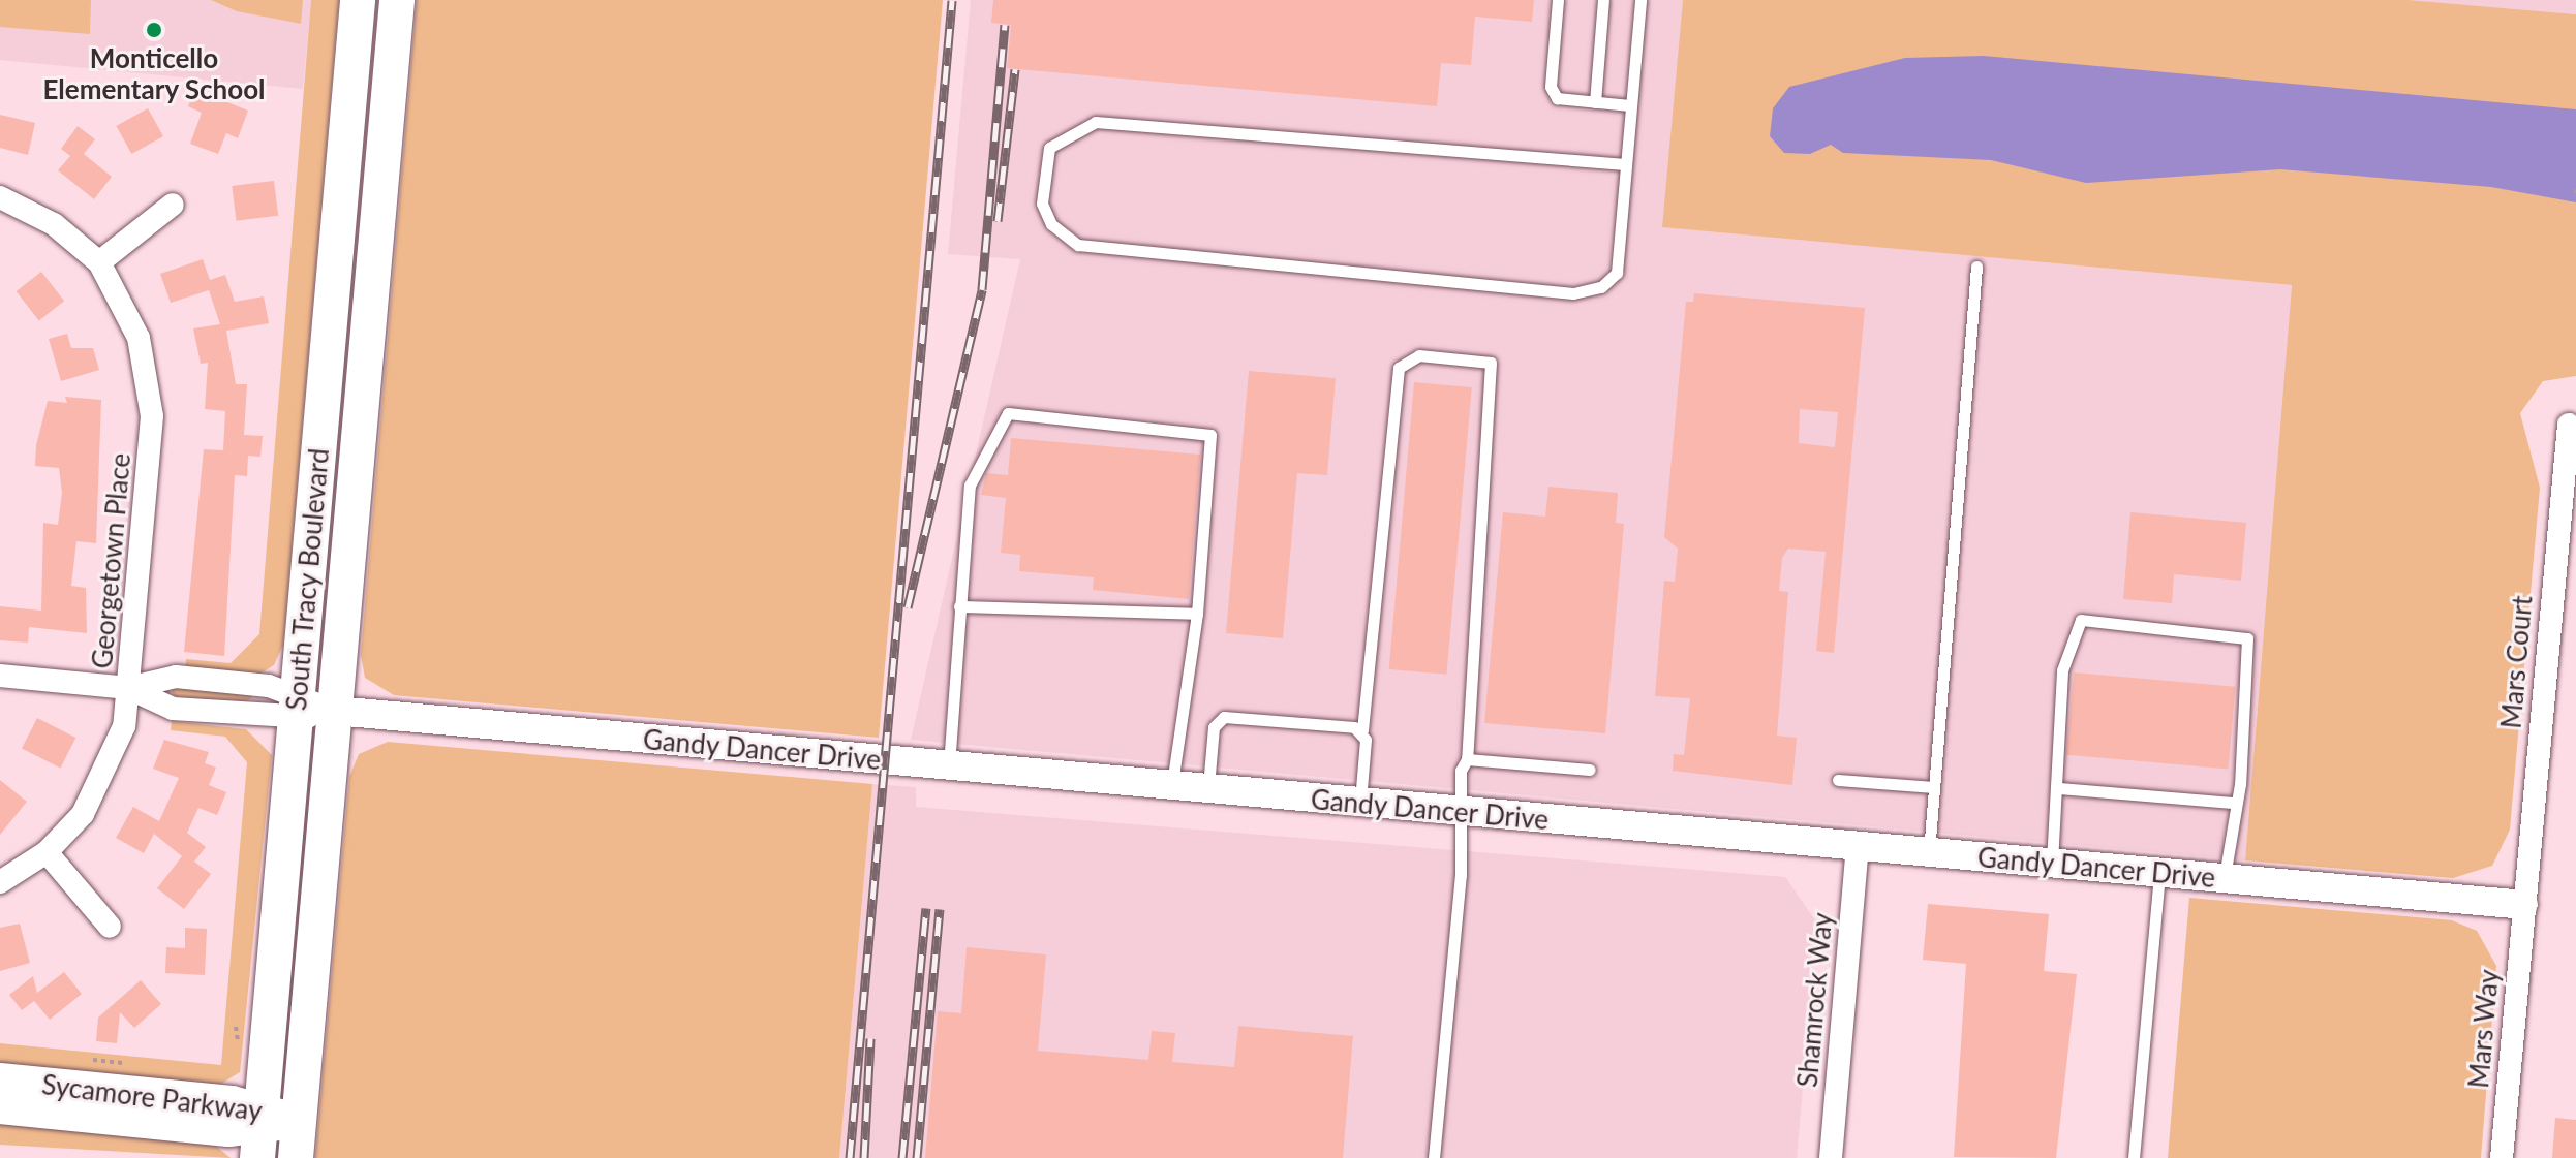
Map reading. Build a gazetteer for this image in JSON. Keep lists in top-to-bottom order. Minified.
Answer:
{"streets":{"main road":["South Tracy Boulevard","Sycamore Parkway"],"street":["Georgetown Place","Mars Court","Gandy Dancer Drive","Shamrock Way","Mars Way"]},"crossings":[["South Tracy Boulevard","Gandy Dancer Drive"],["South Tracy Boulevard","Sycamore Parkway"],["Mars Court","Gandy Dancer Drive"],["Mars Court","Mars Way"],["Gandy Dancer Drive","Shamrock Way"],["Gandy Dancer Drive","Mars Way"]],"places":["Monticello Elementary School"]}
